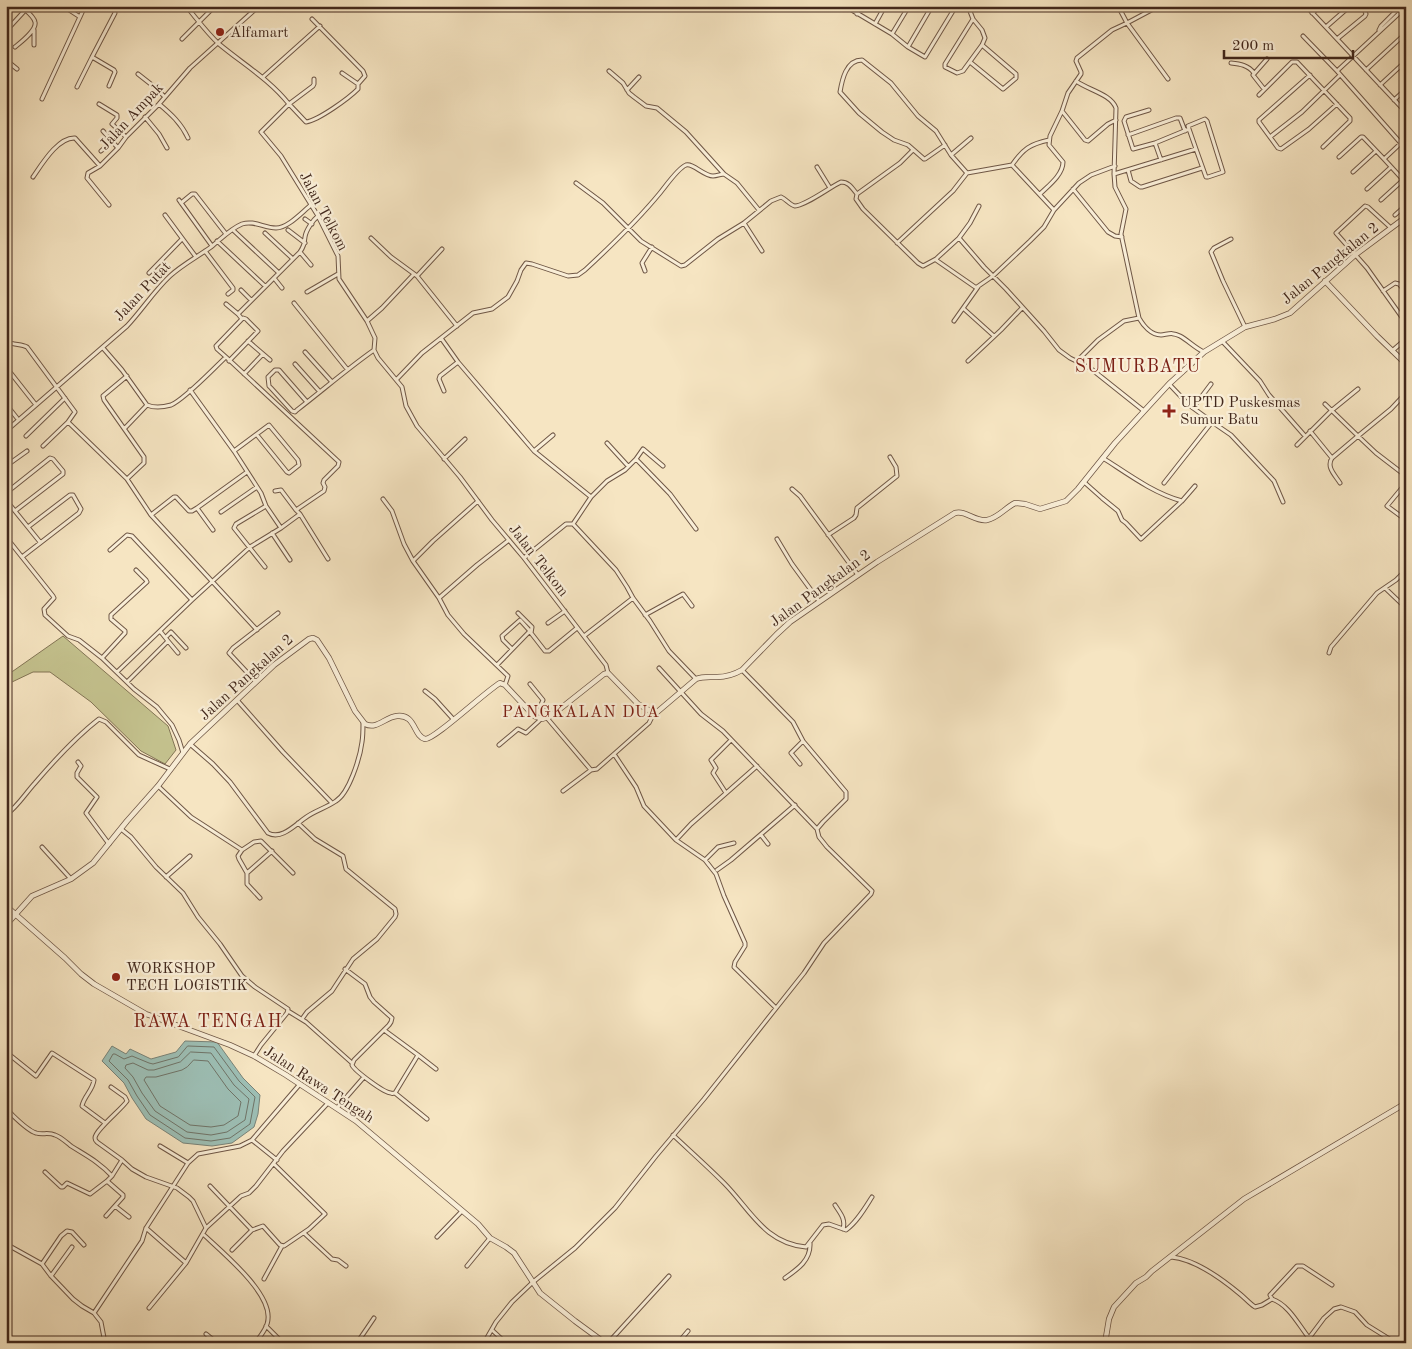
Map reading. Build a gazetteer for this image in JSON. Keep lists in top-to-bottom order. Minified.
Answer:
{"streets":{"street":["Jalan Ampak","Jalan Telkom","Jalan Pangkalan 2","Jalan Putat","Jalan Rawa Tengah"]},"crossings":[["Jalan Telkom","Jalan Putat"],["Jalan Pangkalan 2","Jalan Rawa Tengah"]],"districts":["SUMURBATU","PANGKALAN DUA","RAWA TENGAH"],"places":{"other":["Alfamart","WORKSHOP TECH LOGISTIK"],"health":["UPTD Puskesmas Sumur Batu"]},"scale_bar":"200 m"}
